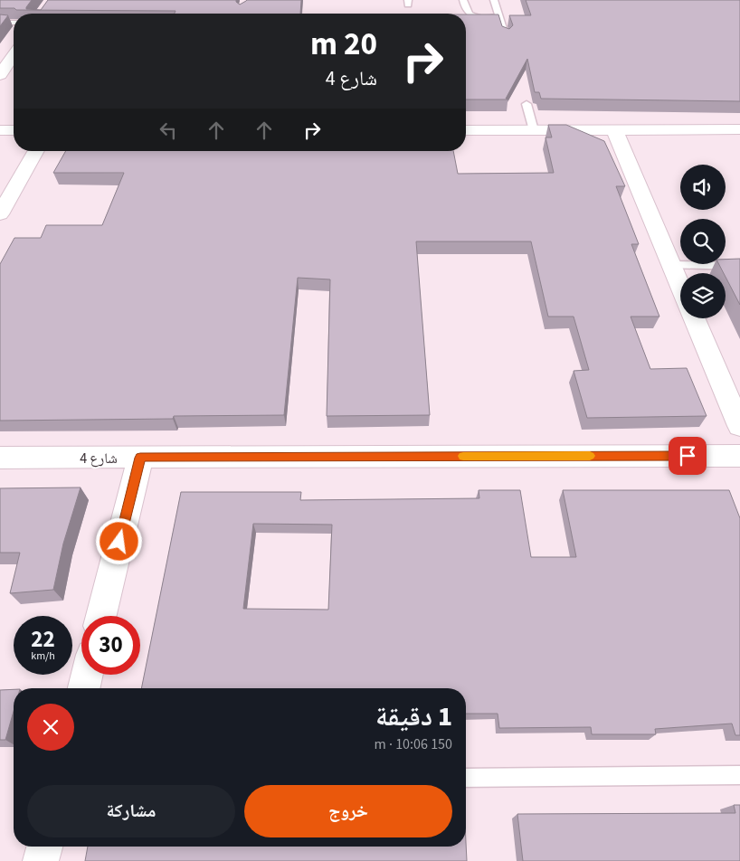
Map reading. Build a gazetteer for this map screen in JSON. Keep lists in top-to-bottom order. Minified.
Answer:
{"streets":{"street":["شارع 4"]},"page":{"turn":["20 m","شارع 4"],"speed":"22 km/h","limit":"30","heading":["1 دقيقة","150 m · 10:06"],"buttons":["خروج","مشاركة"]}}
